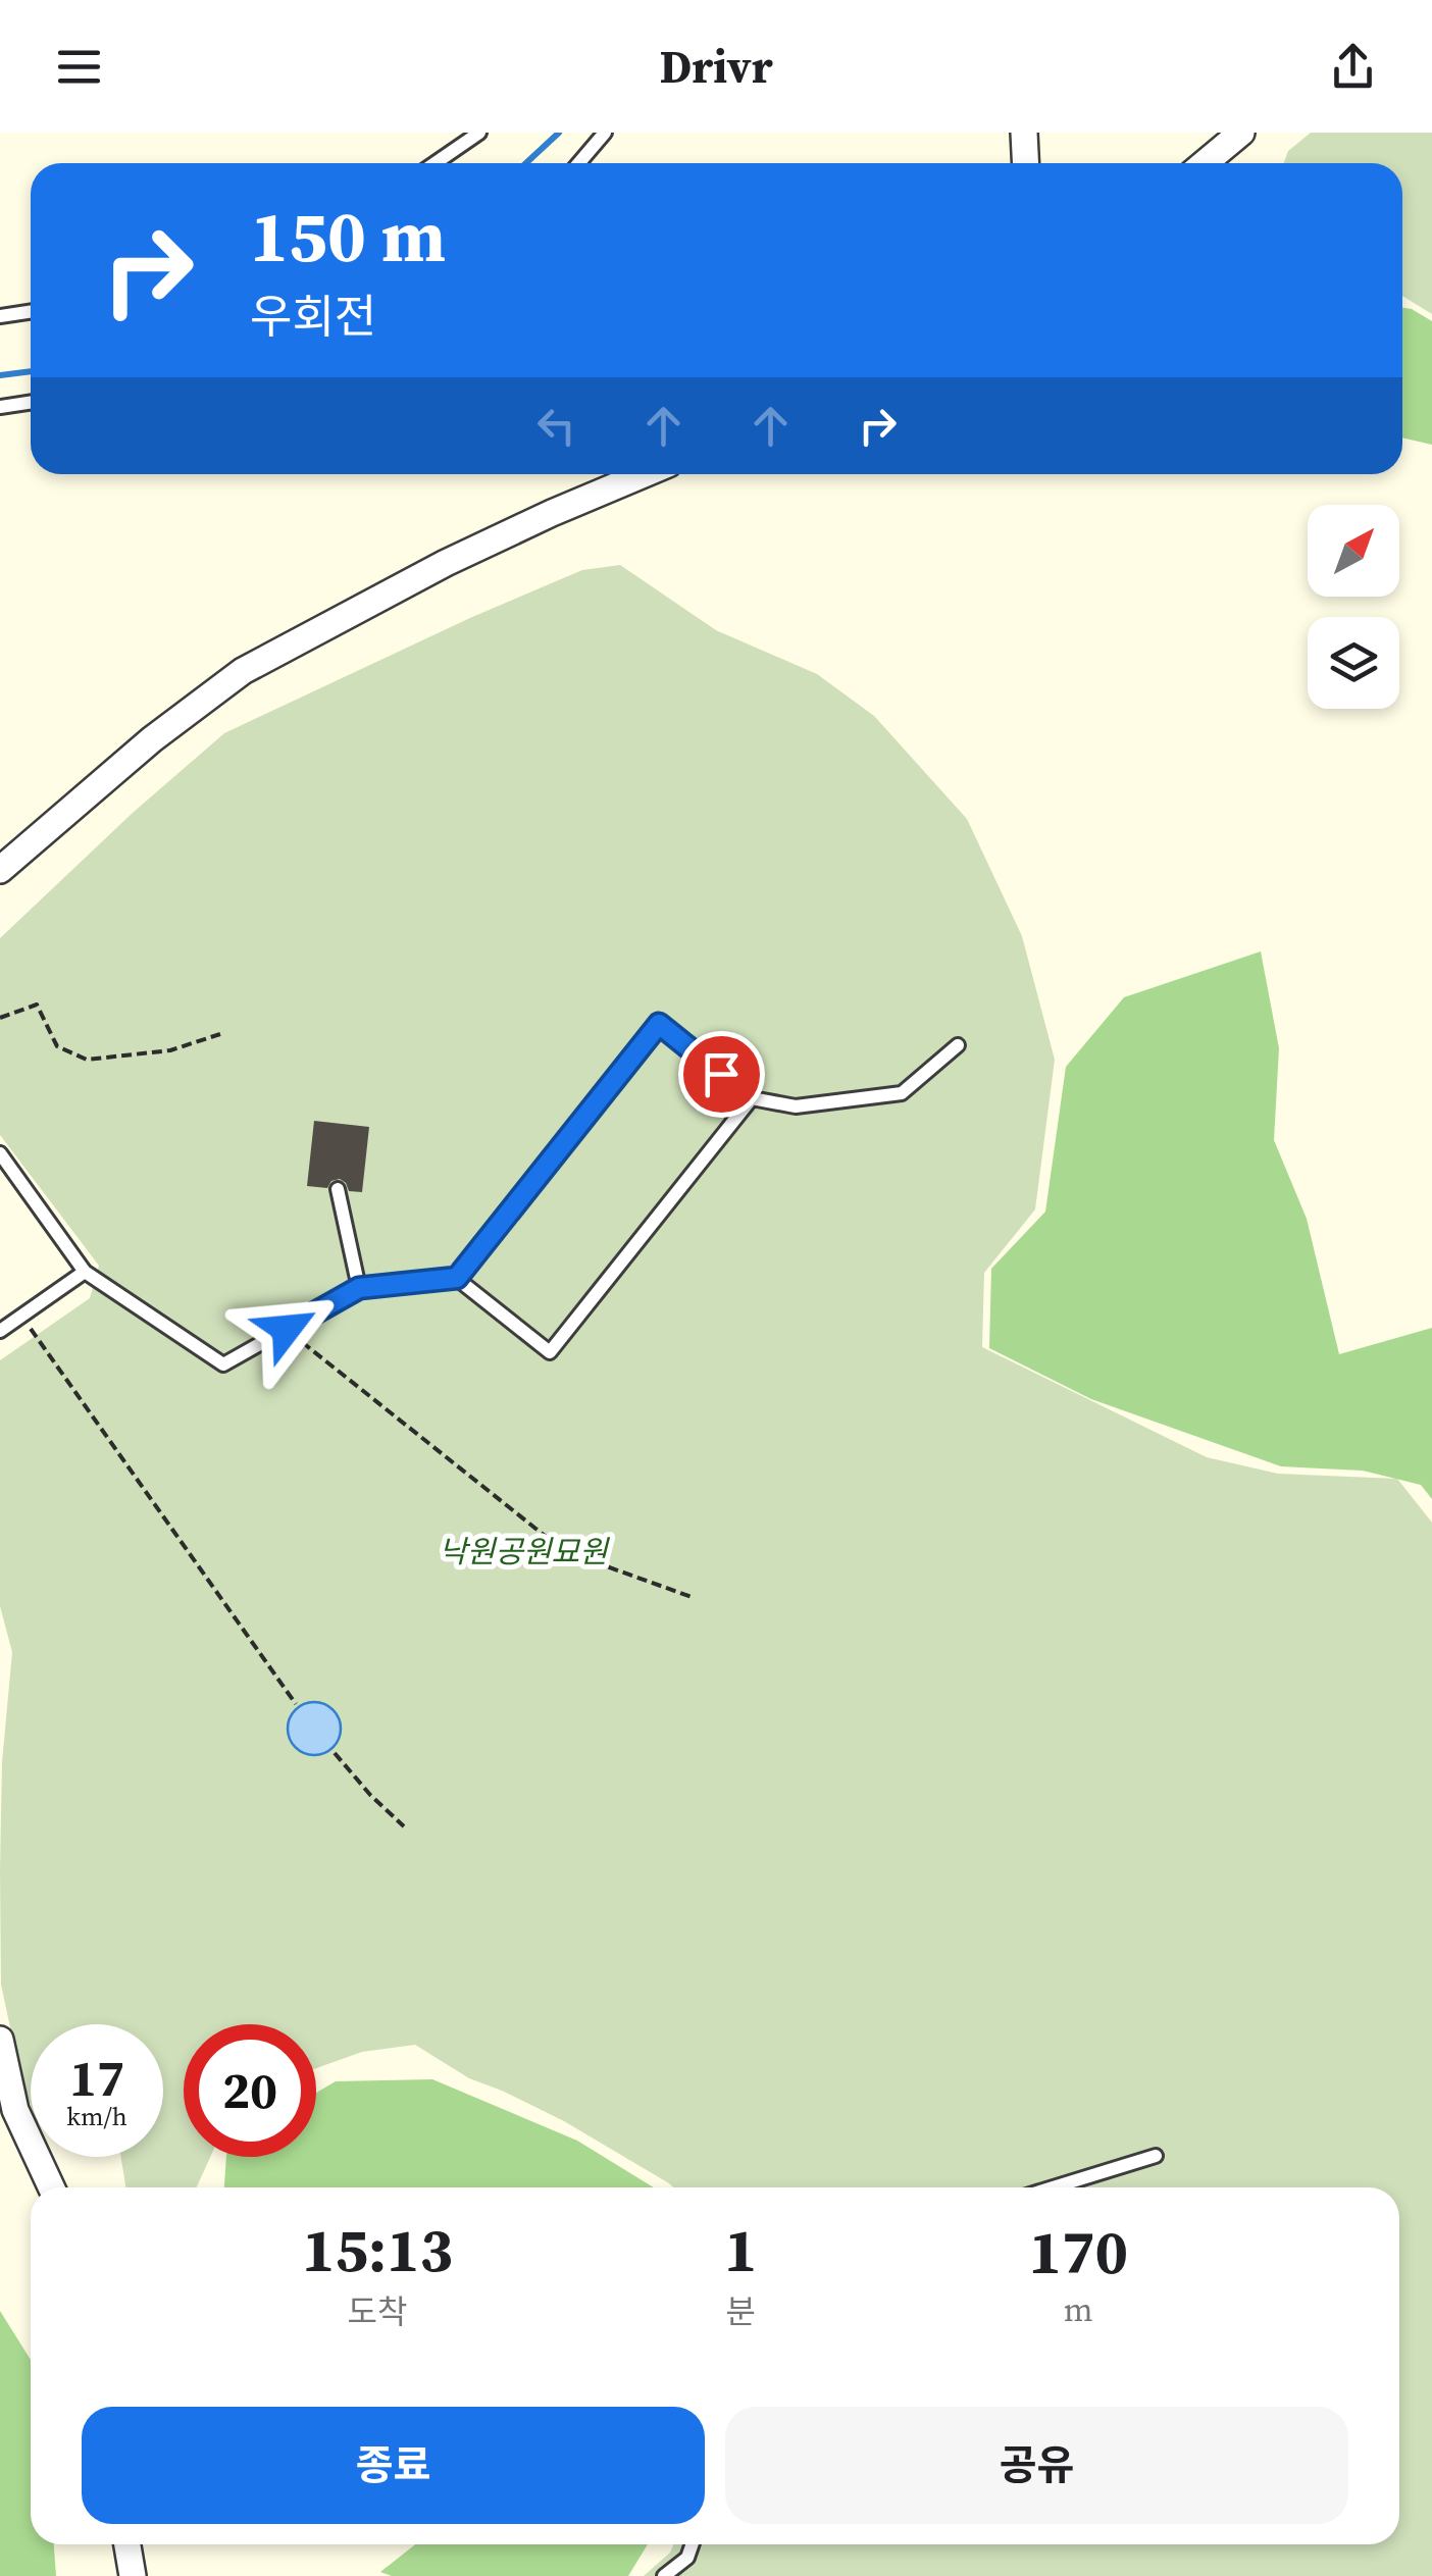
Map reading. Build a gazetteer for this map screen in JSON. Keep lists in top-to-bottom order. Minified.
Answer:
{"parks":["낙원공원묘원"],"north":"top right","page":{"header":"Drivr","turn":["150 m","우회전"],"speed":"17 km/h","limit":"20","eta":["15:13","도착","1","분","170","m"],"buttons":["종료","공유"]}}
